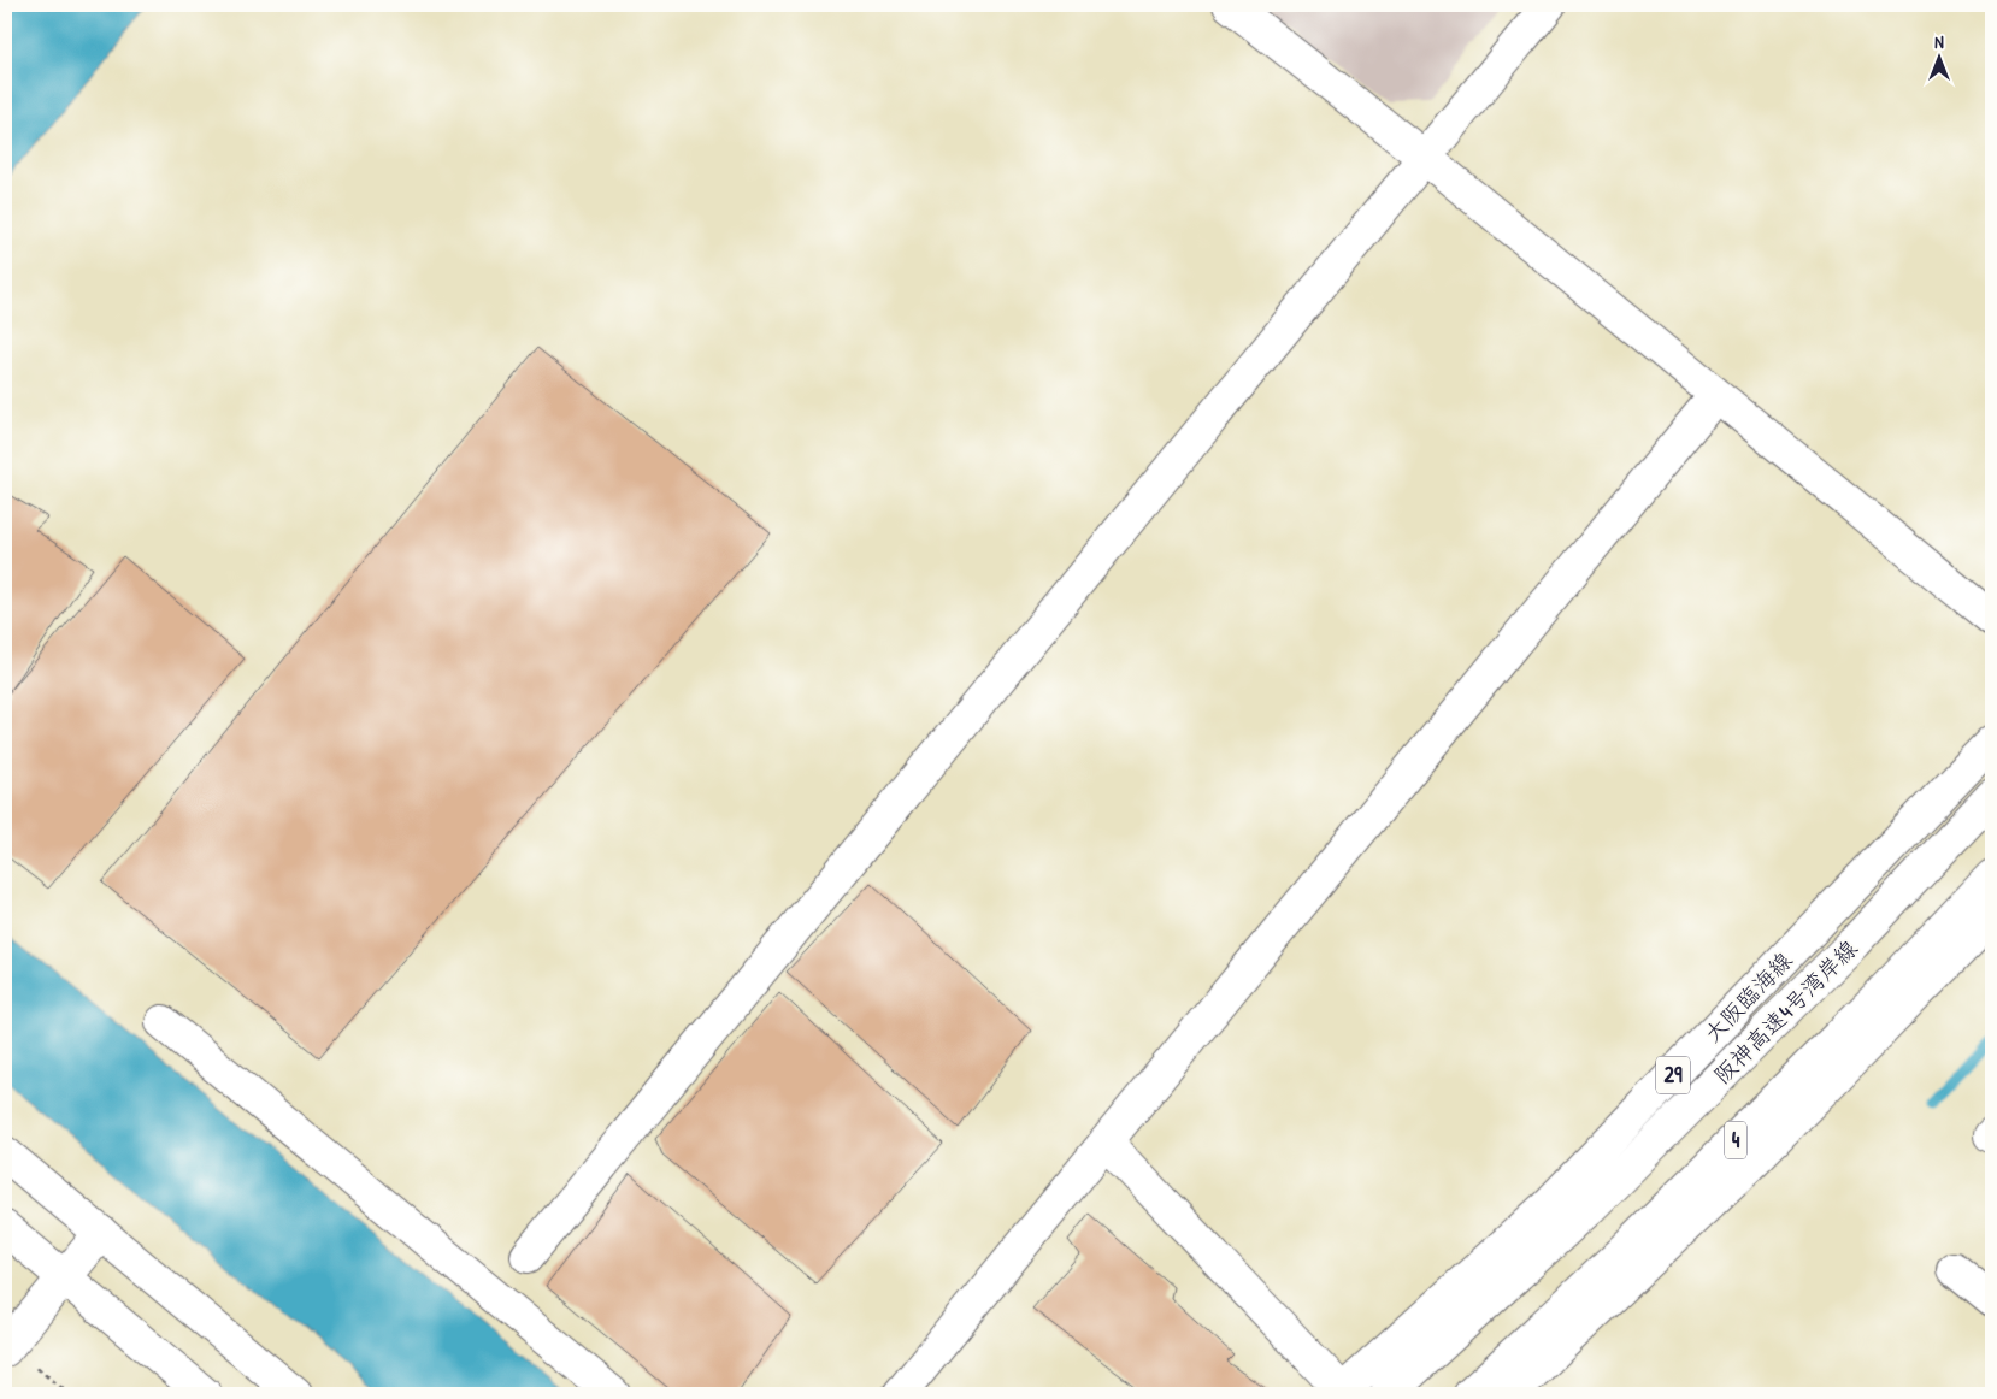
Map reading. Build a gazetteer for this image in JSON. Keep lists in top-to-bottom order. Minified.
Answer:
{"streets":{"main road":["大阪臨海線","阪神高速4号湾岸線","29","4"]},"north":"top"}
